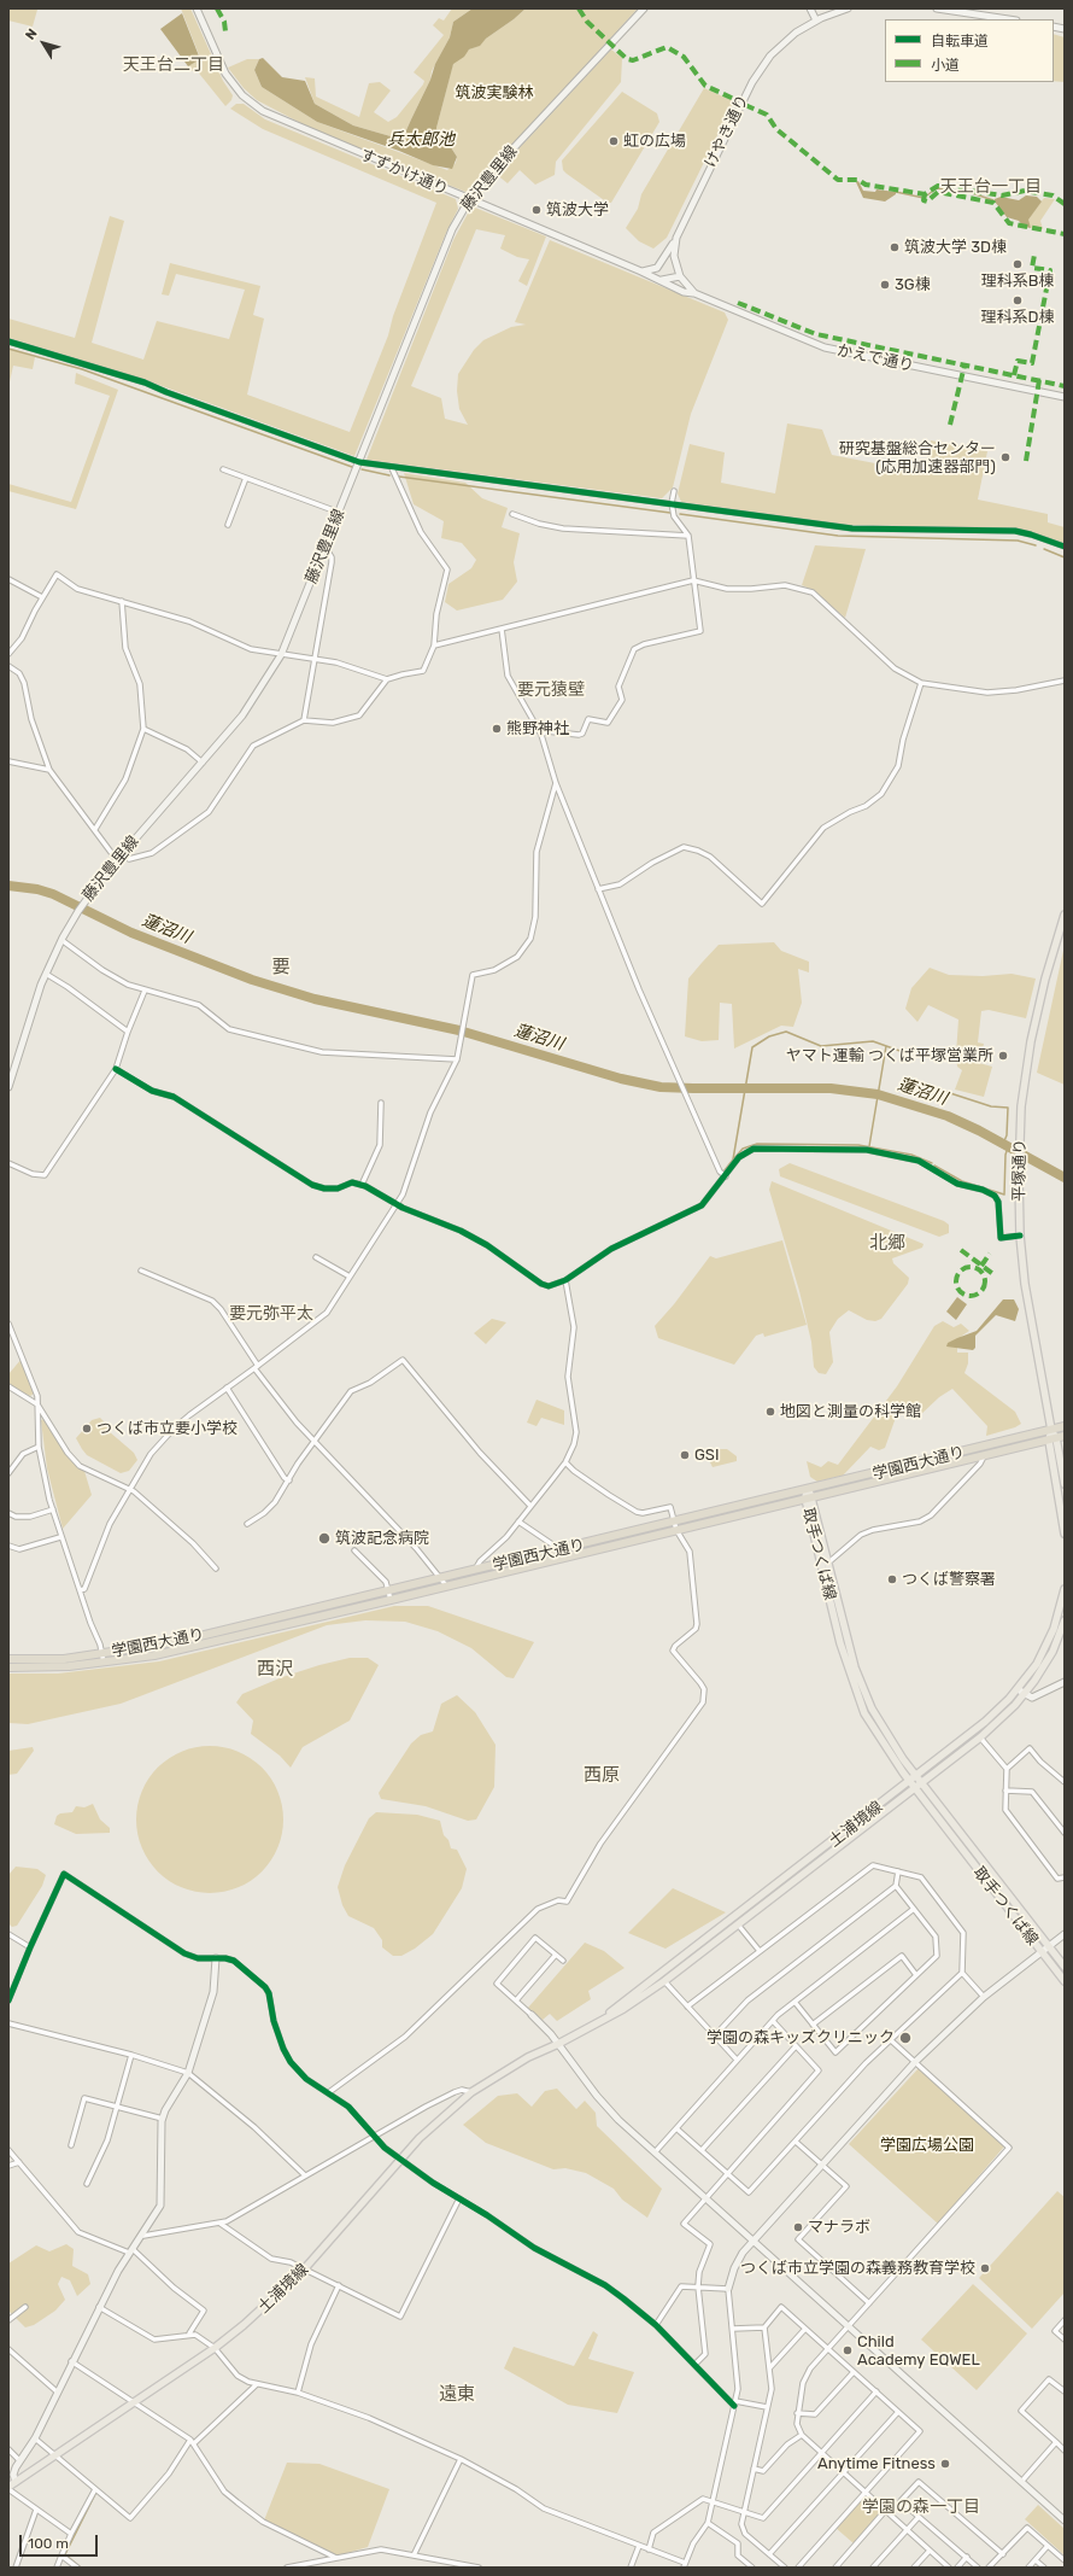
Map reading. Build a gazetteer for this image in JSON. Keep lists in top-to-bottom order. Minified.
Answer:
{"streets":{"highway":["学園西大通り"],"main road":["平塚通り","取手つくば線","土浦境線"],"street":["けやき通り","すずかけ通り","藤沢豊里線","かえで通り"]},"crossings":[["けやき通り","かえで通り"],["すずかけ通り","藤沢豊里線"],["すずかけ通り","かえで通り"],["平塚通り","学園西大通り"],["学園西大通り","取手つくば線"],["取手つくば線","土浦境線"]],"districts":["天王台二丁目","天王台一丁目","要元猿壁","要","北郷","要元弥平太","西沢","西原","遠東","学園の森一丁目"],"water":["兵太郎池","蓮沼川"],"parks":["筑波実験林","学園広場公園"],"places":["虹の広場","筑波大学","筑波大学 3D棟","理科系B棟","3G棟","理科系D棟","研究基盤総合センター (応用加速器部門)","熊野神社","ヤマト運輸 つくば平塚営業所","地図と測量の科学館","つくば市立要小学校","GSI","筑波記念病院","つくば警察署","学園の森キッズクリニック","マナラボ","つくば市立学園の森義務教育学校","Child Academy EQWEL","Anytime Fitness"],"legend":["自転車道","小道"],"scale_bar":"100 m","north":"top left"}
